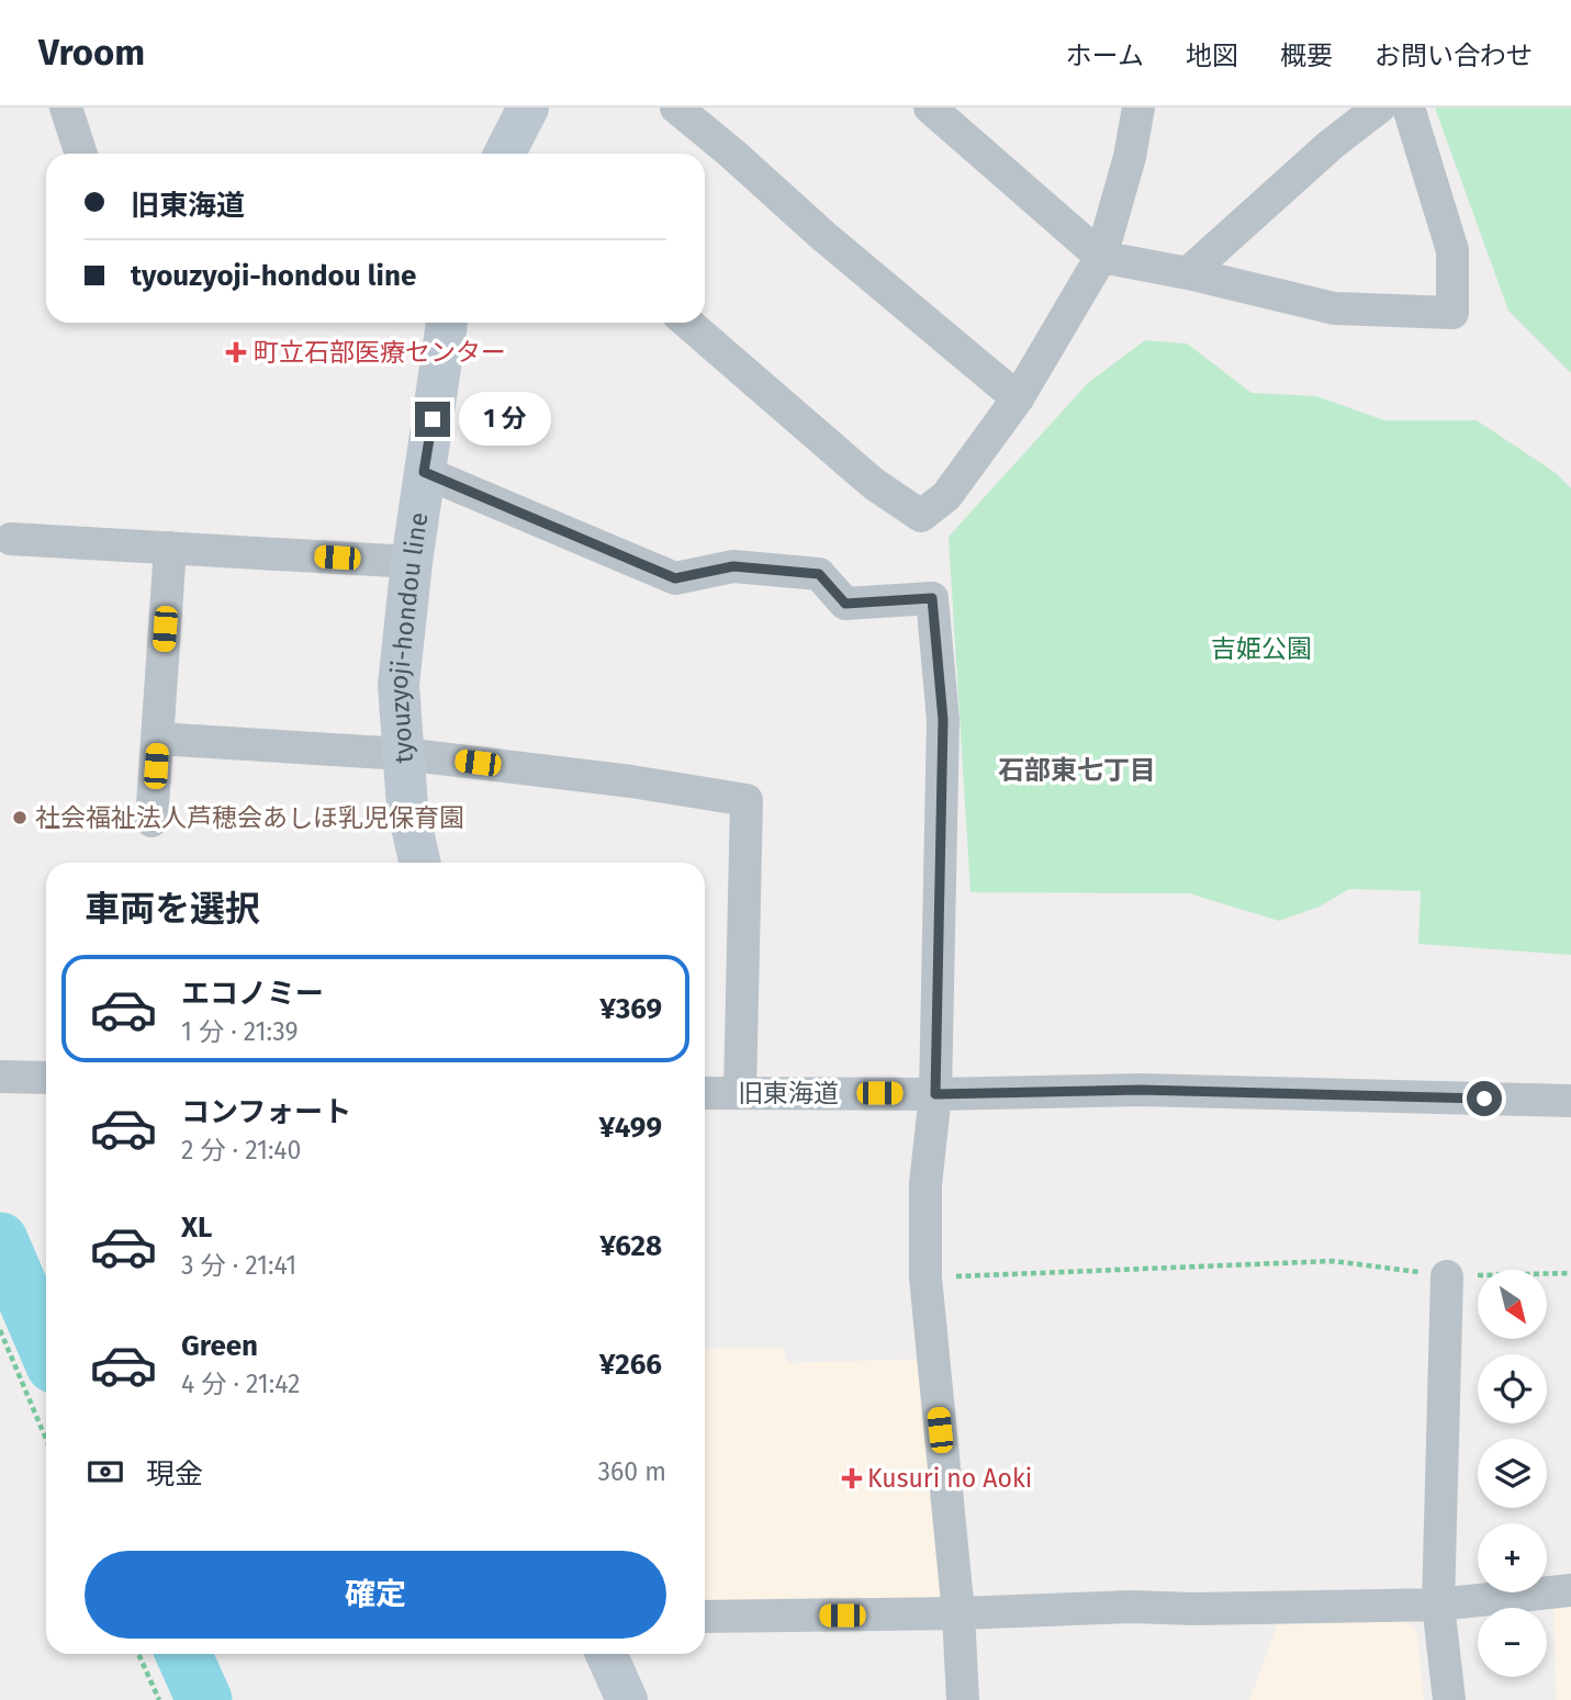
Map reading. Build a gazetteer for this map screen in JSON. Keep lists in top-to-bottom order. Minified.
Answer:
{"streets":{"main road":["tyouzyoji-hondou line"],"street":["旧東海道"]},"districts":["石部東七丁目"],"parks":["吉姫公園"],"places":{"health":["町立石部医療センター","Kusuri no Aoki"],"other":["社会福祉法人芦穂会あしほ乳児保育園"]},"north":"bottom right","page":{"header":"Vroom","nav":["ホーム","地図","概要","お問い合わせ"],"banner":["旧東海道","tyouzyoji-hondou line"],"bubble":"1 分","heading":"車両を選択","list":[{"name":"エコノミー","note":"1 分 · 21:39","value":"¥369"},{"name":"コンフォート","note":"2 分 · 21:40","value":"¥499"},{"name":"XL","note":"3 分 · 21:41","value":"¥628"},{"name":"Green","note":"4 分 · 21:42","value":"¥266"}],"map_buttons":["+","−"],"pay":["現金","360 m"],"buttons":"確定"}}
